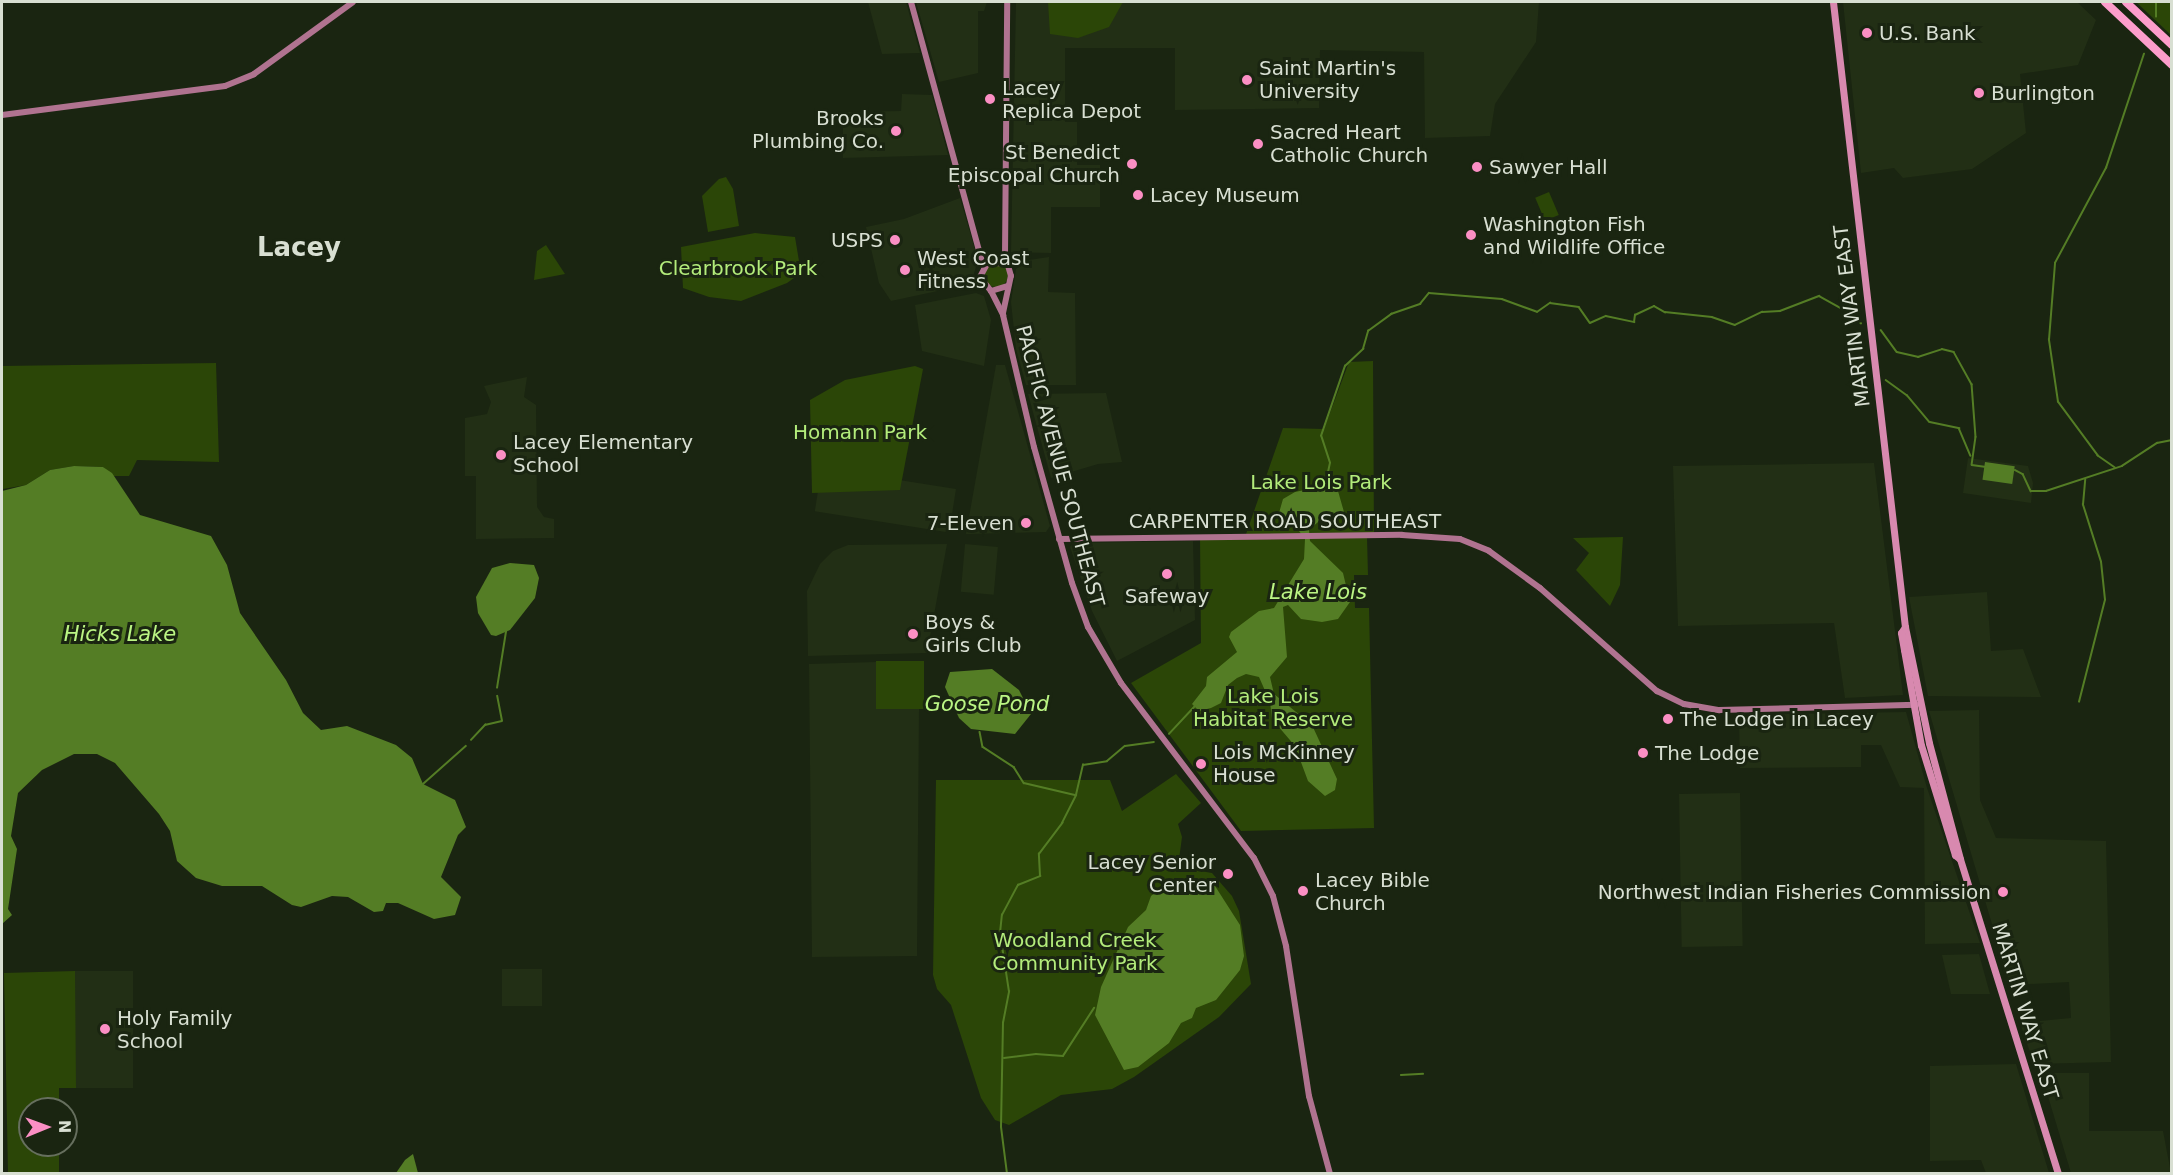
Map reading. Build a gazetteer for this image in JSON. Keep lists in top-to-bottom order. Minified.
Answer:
{"streets":{"main road":["MARTIN WAY EAST","PACIFIC AVENUE SOUTHEAST","CARPENTER ROAD SOUTHEAST"]},"crossings":[["MARTIN WAY EAST","CARPENTER ROAD SOUTHEAST"],["PACIFIC AVENUE SOUTHEAST","CARPENTER ROAD SOUTHEAST"]],"districts":["Lacey"],"water":["Lake Lois","Hicks Lake","Goose Pond"],"parks":["Clearbrook Park","Homann Park","Lake Lois Park","Lake Lois Habitat Reserve","Woodland Creek Community Park"],"places":["U.S. Bank","Saint Martin's University","Burlington","Lacey Replica Depot","Brooks Plumbing Co.","Sacred Heart Catholic Church","St Benedict Episcopal Church","Sawyer Hall","Lacey Museum","Washington Fish and Wildlife Office","USPS","West Coast Fitness","Lacey Elementary School","7-Eleven","Safeway","Boys & Girls Club","The Lodge in Lacey","The Lodge","Lois McKinney House","Lacey Senior Center","Lacey Bible Church","Northwest Indian Fisheries Commission","Holy Family School"],"north":"right"}
